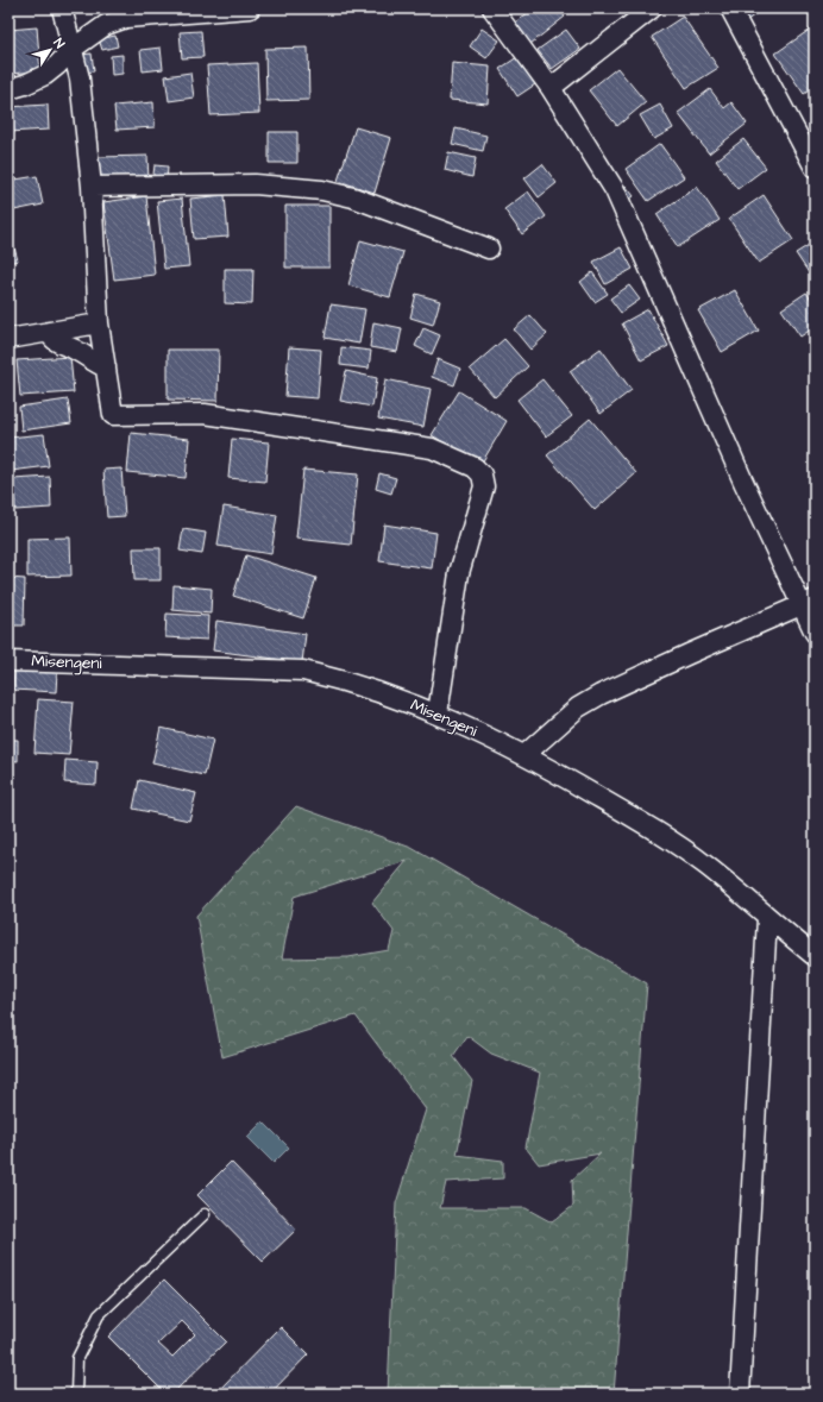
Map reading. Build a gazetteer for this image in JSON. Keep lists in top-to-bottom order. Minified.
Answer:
{"streets":{"street":["Misengeni"]},"north":"top right"}
